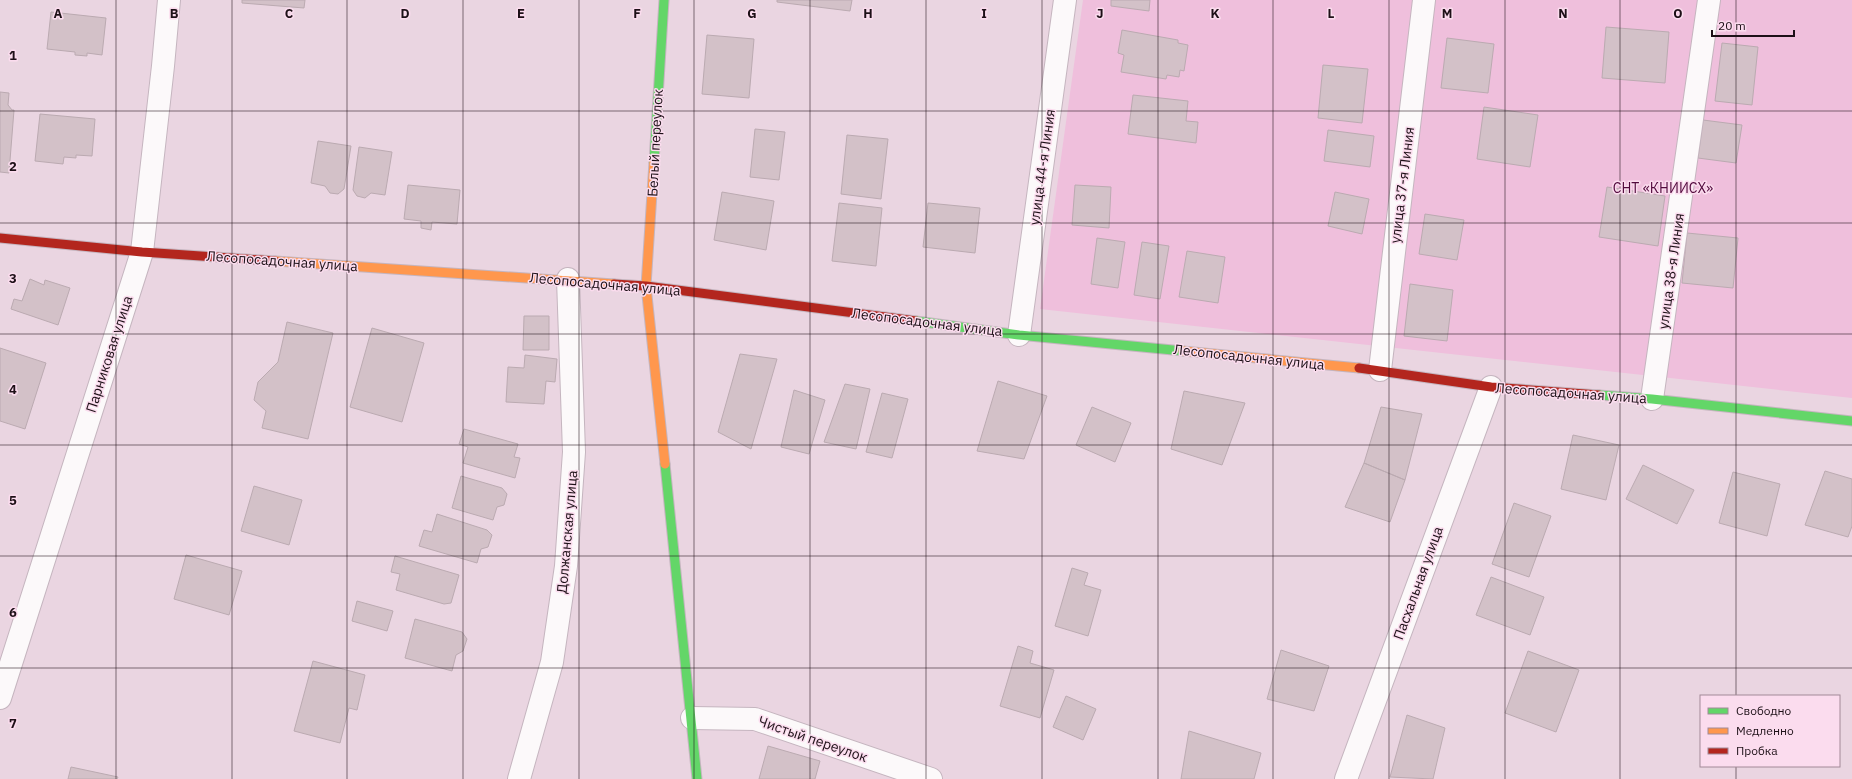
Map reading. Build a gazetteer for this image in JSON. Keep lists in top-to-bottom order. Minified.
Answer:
{"streets":{"street":["Белый переулок","улица 44-я Линия","улица 37-я Линия","Лесопосадочная улица","улица 38-я Линия","Парниковая улица","Должанская улица","Пасхальная улица","Чистый переулок"]},"crossings":[["Белый переулок","Лесопосадочная улица"],["улица 44-я Линия","Лесопосадочная улица"],["улица 37-я Линия","Лесопосадочная улица"],["Лесопосадочная улица","улица 38-я Линия"],["Лесопосадочная улица","Парниковая улица"],["Лесопосадочная улица","Должанская улица"],["Лесопосадочная улица","Пасхальная улица"]],"parks":["СНТ «КНИИСХ»"],"legend":["Свободно","Медленно","Пробка"],"scale_bar":"20 m","grid":{"columns":["A","B","C","D","E","F","G","H","I","J","K","L","M","N","O"],"rows":["1","2","3","4","5","6","7"]}}
